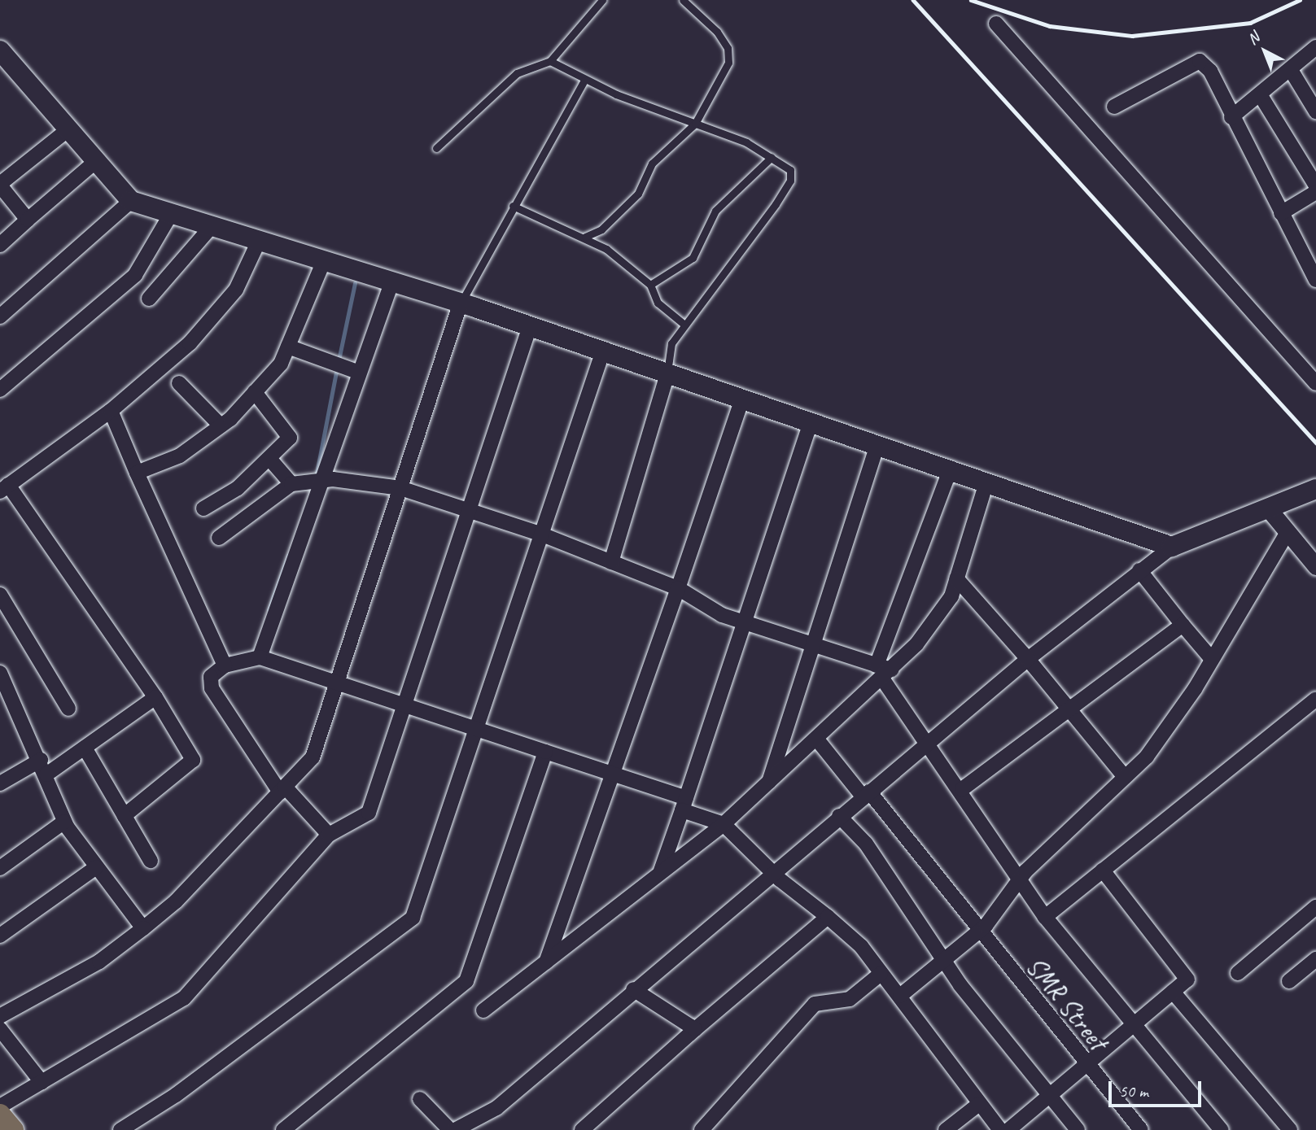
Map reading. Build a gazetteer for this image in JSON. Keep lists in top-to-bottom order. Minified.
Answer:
{"streets":{"street":["SMR Street"]},"scale_bar":"50 m","north":"top left"}
